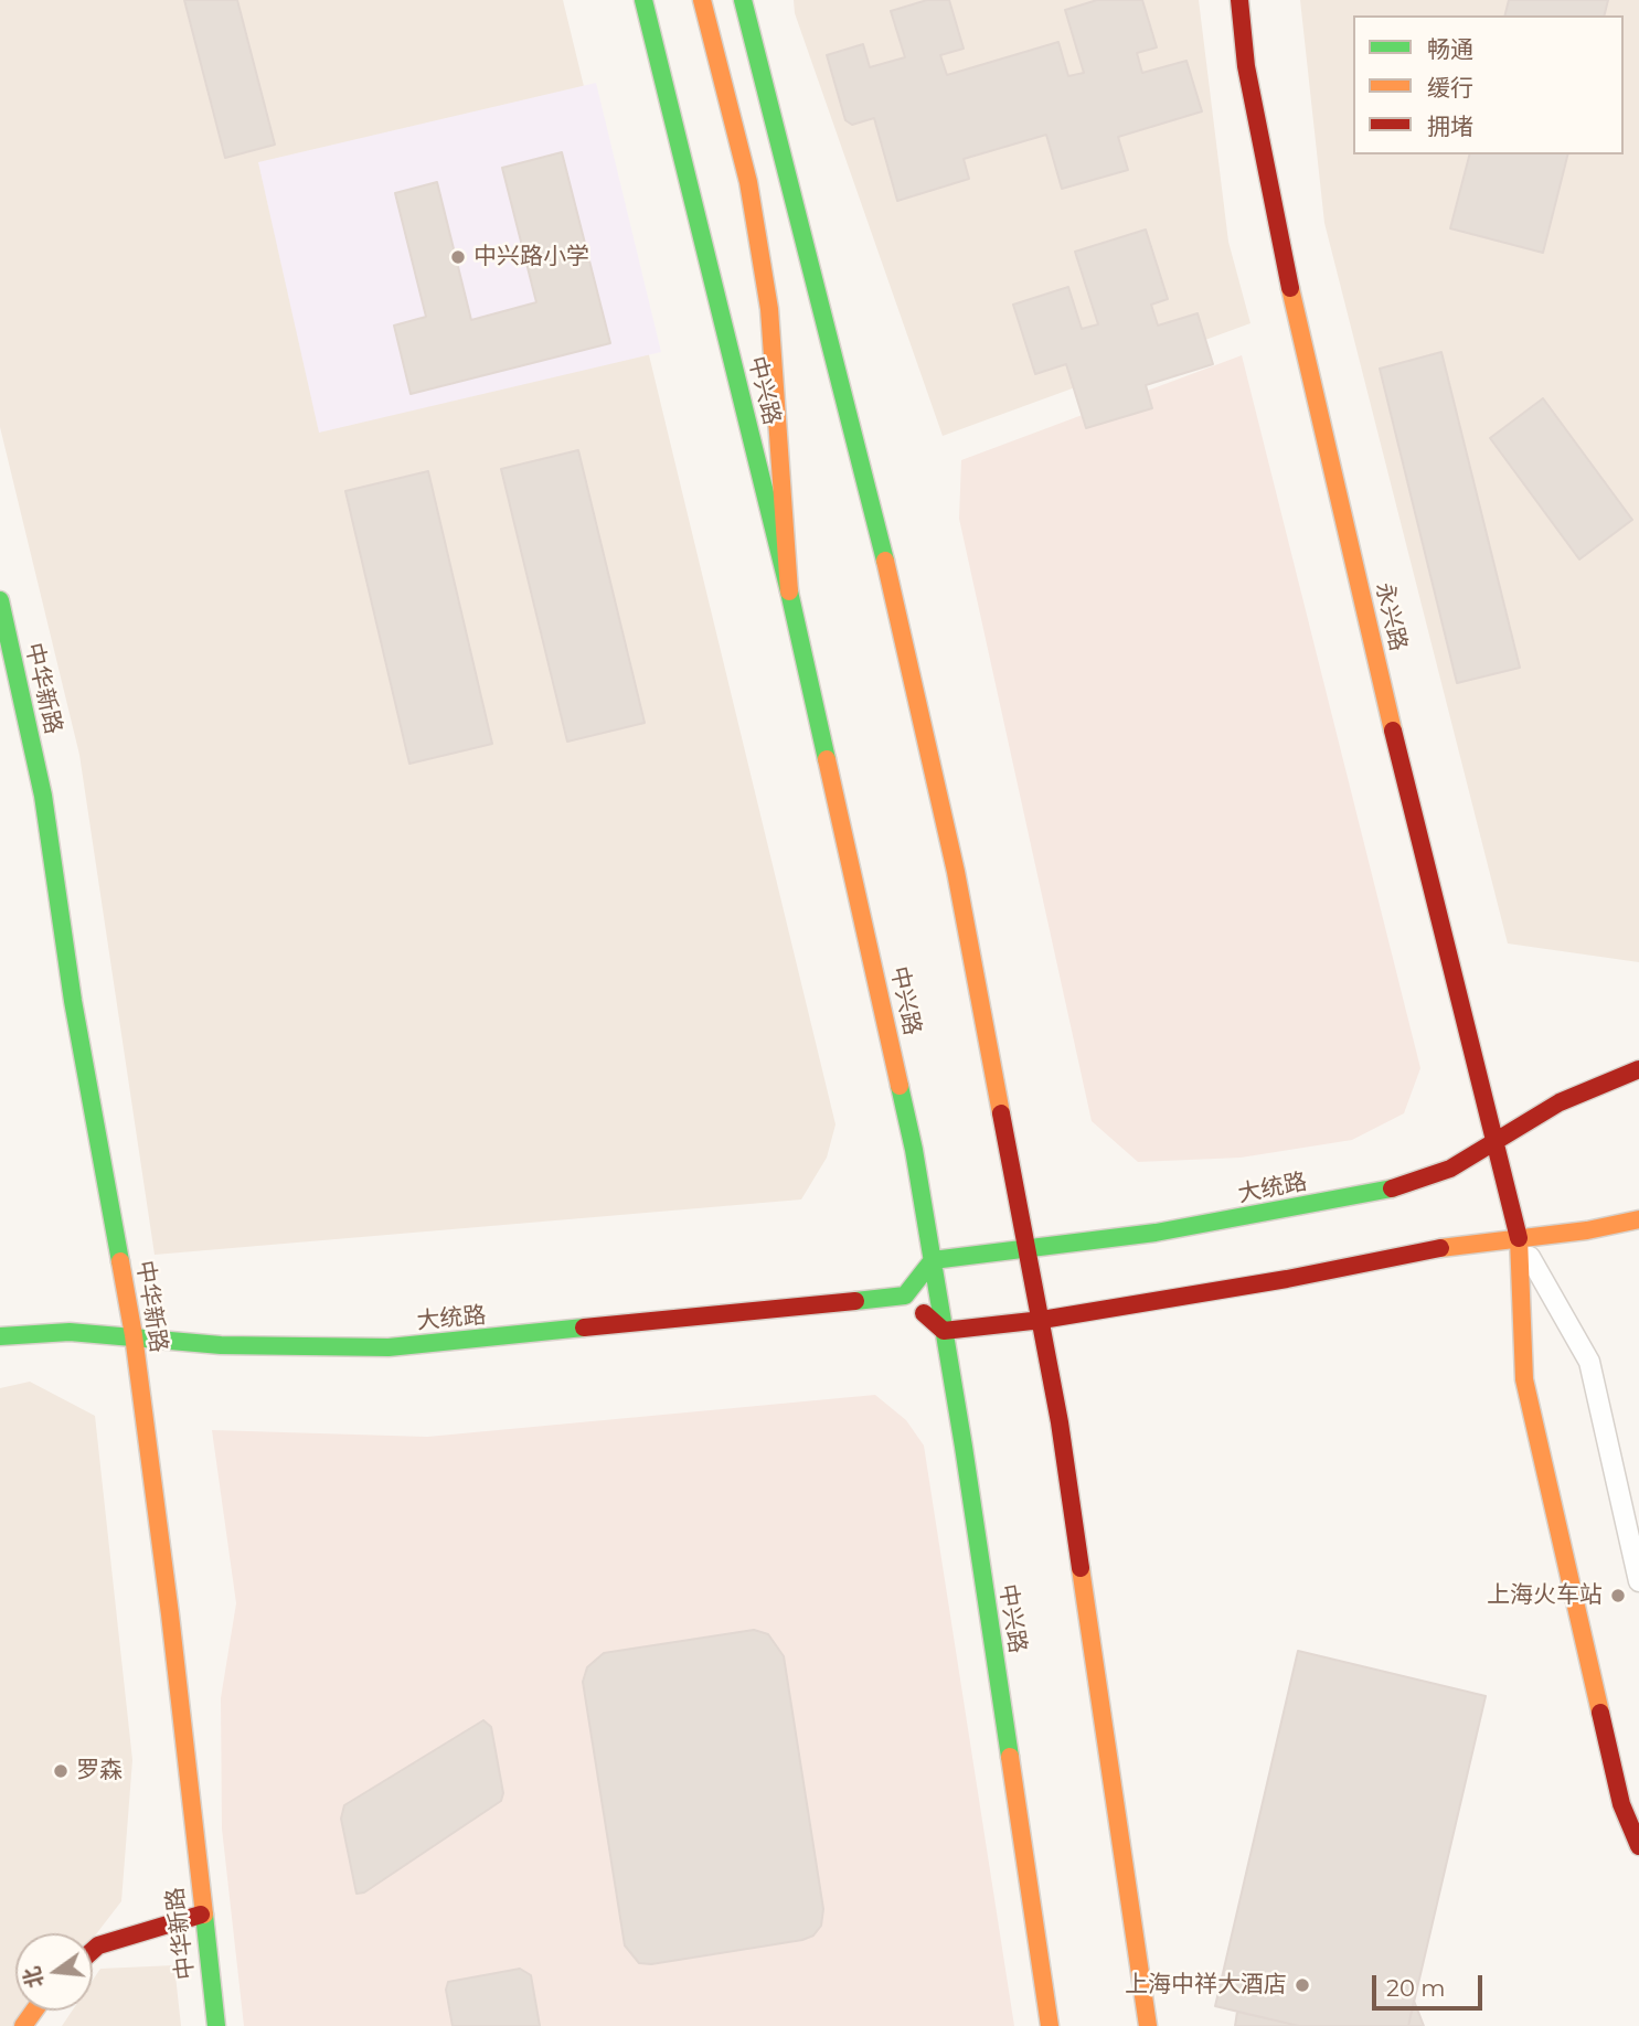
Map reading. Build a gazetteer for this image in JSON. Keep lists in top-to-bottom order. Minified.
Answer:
{"streets":{"main road":["中兴路","永兴路","中华新路","大统路"]},"crossings":[["中兴路","大统路"],["永兴路","大统路"],["中华新路","大统路"]],"places":["中兴路小学","上海火车站","罗森","上海中祥大酒店"],"legend":["畅通","缓行","拥堵"],"scale_bar":"20 m","north":"left"}
